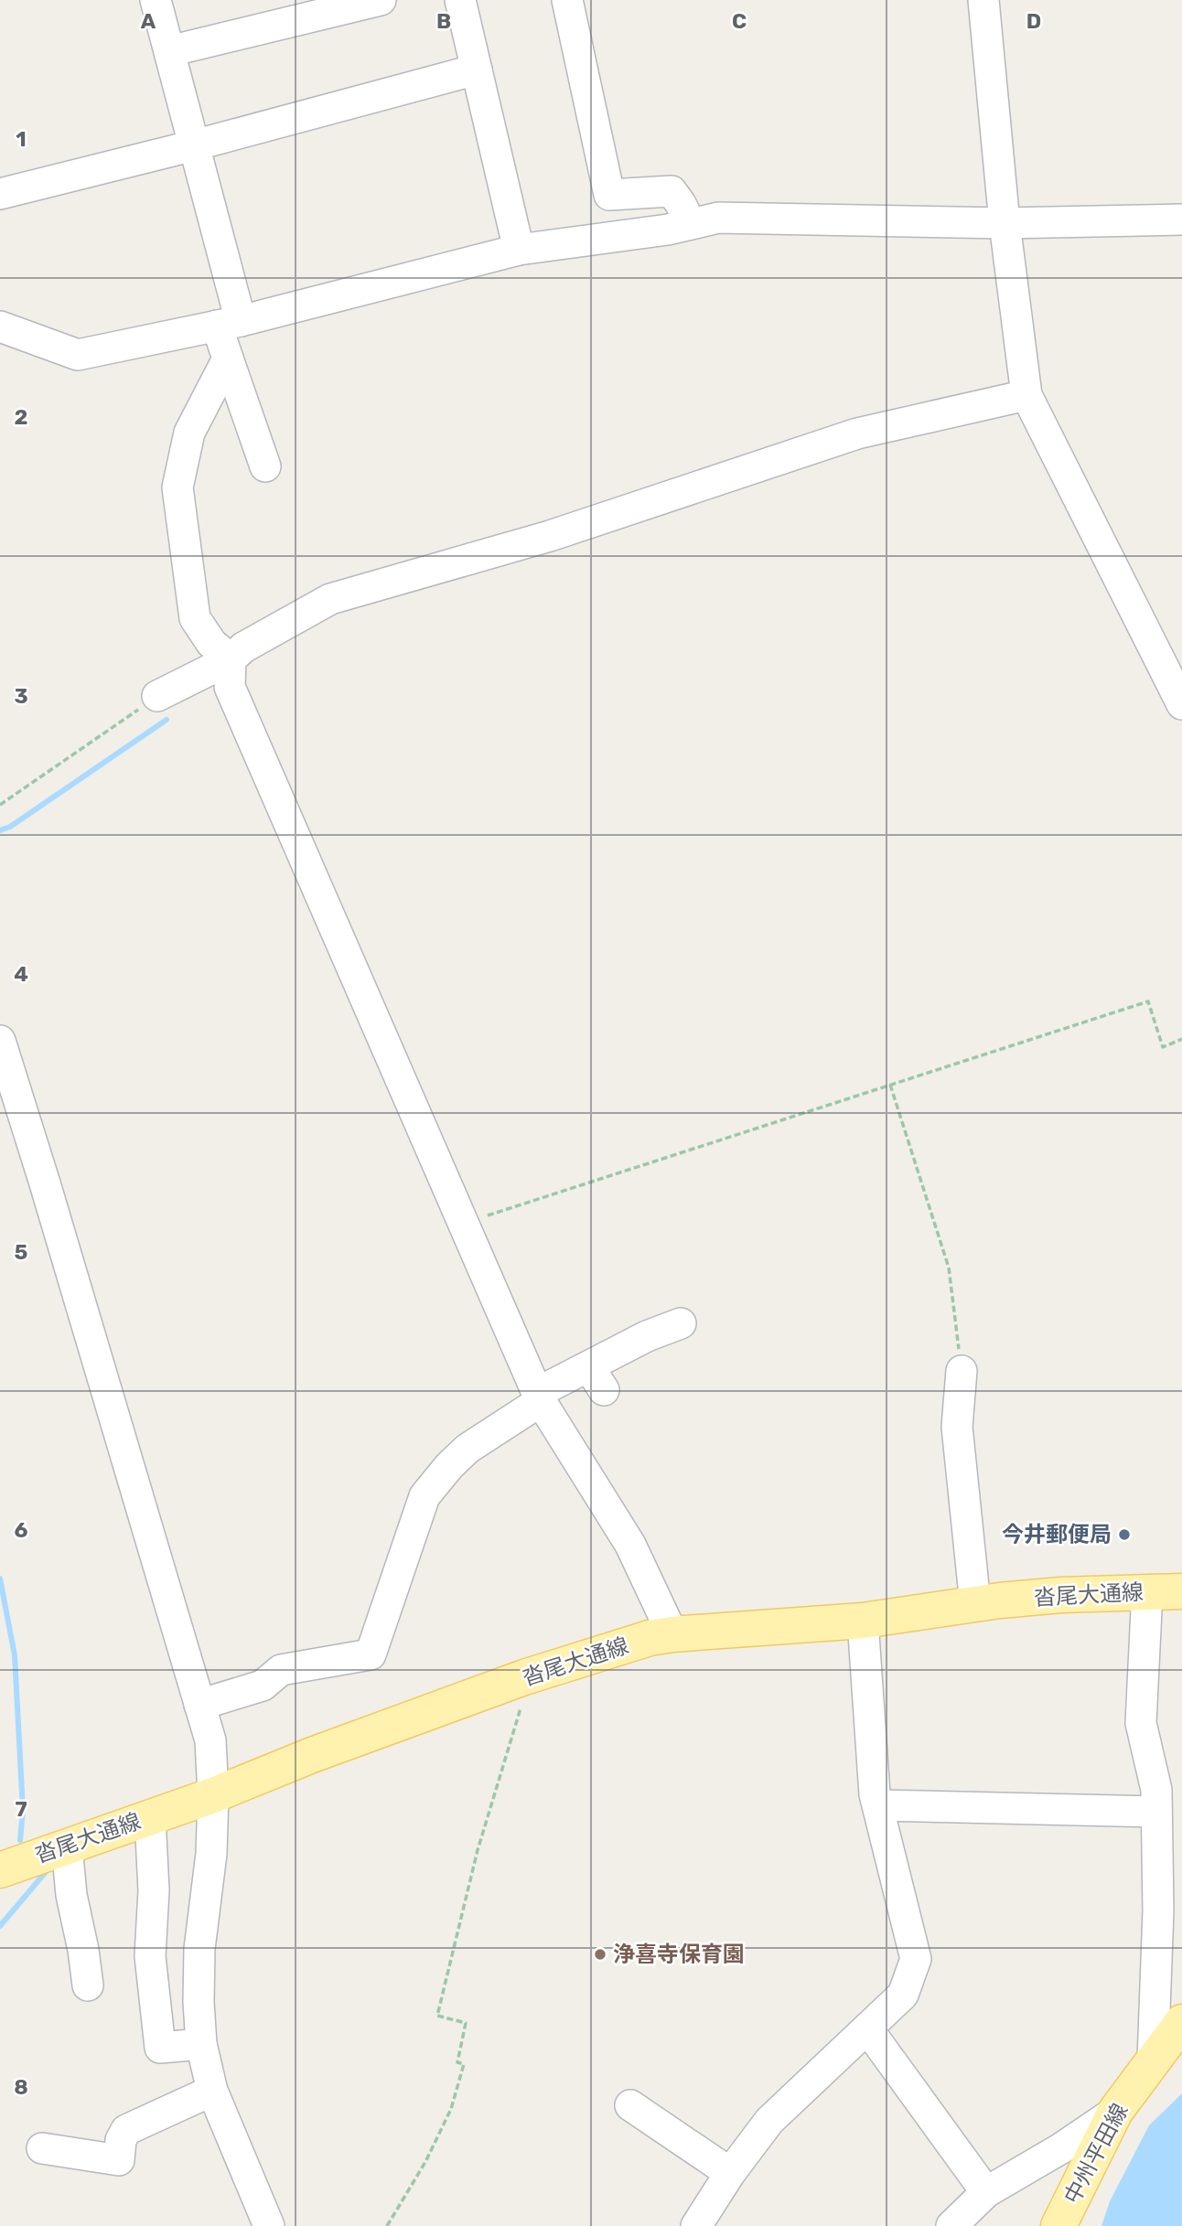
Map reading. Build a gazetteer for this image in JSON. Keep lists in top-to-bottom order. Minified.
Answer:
{"streets":{"main road":["沓尾大通線","中州平田線"]},"places":["今井郵便局","浄喜寺保育園"],"grid":{"columns":["A","B","C","D"],"rows":["1","2","3","4","5","6","7","8"]}}
